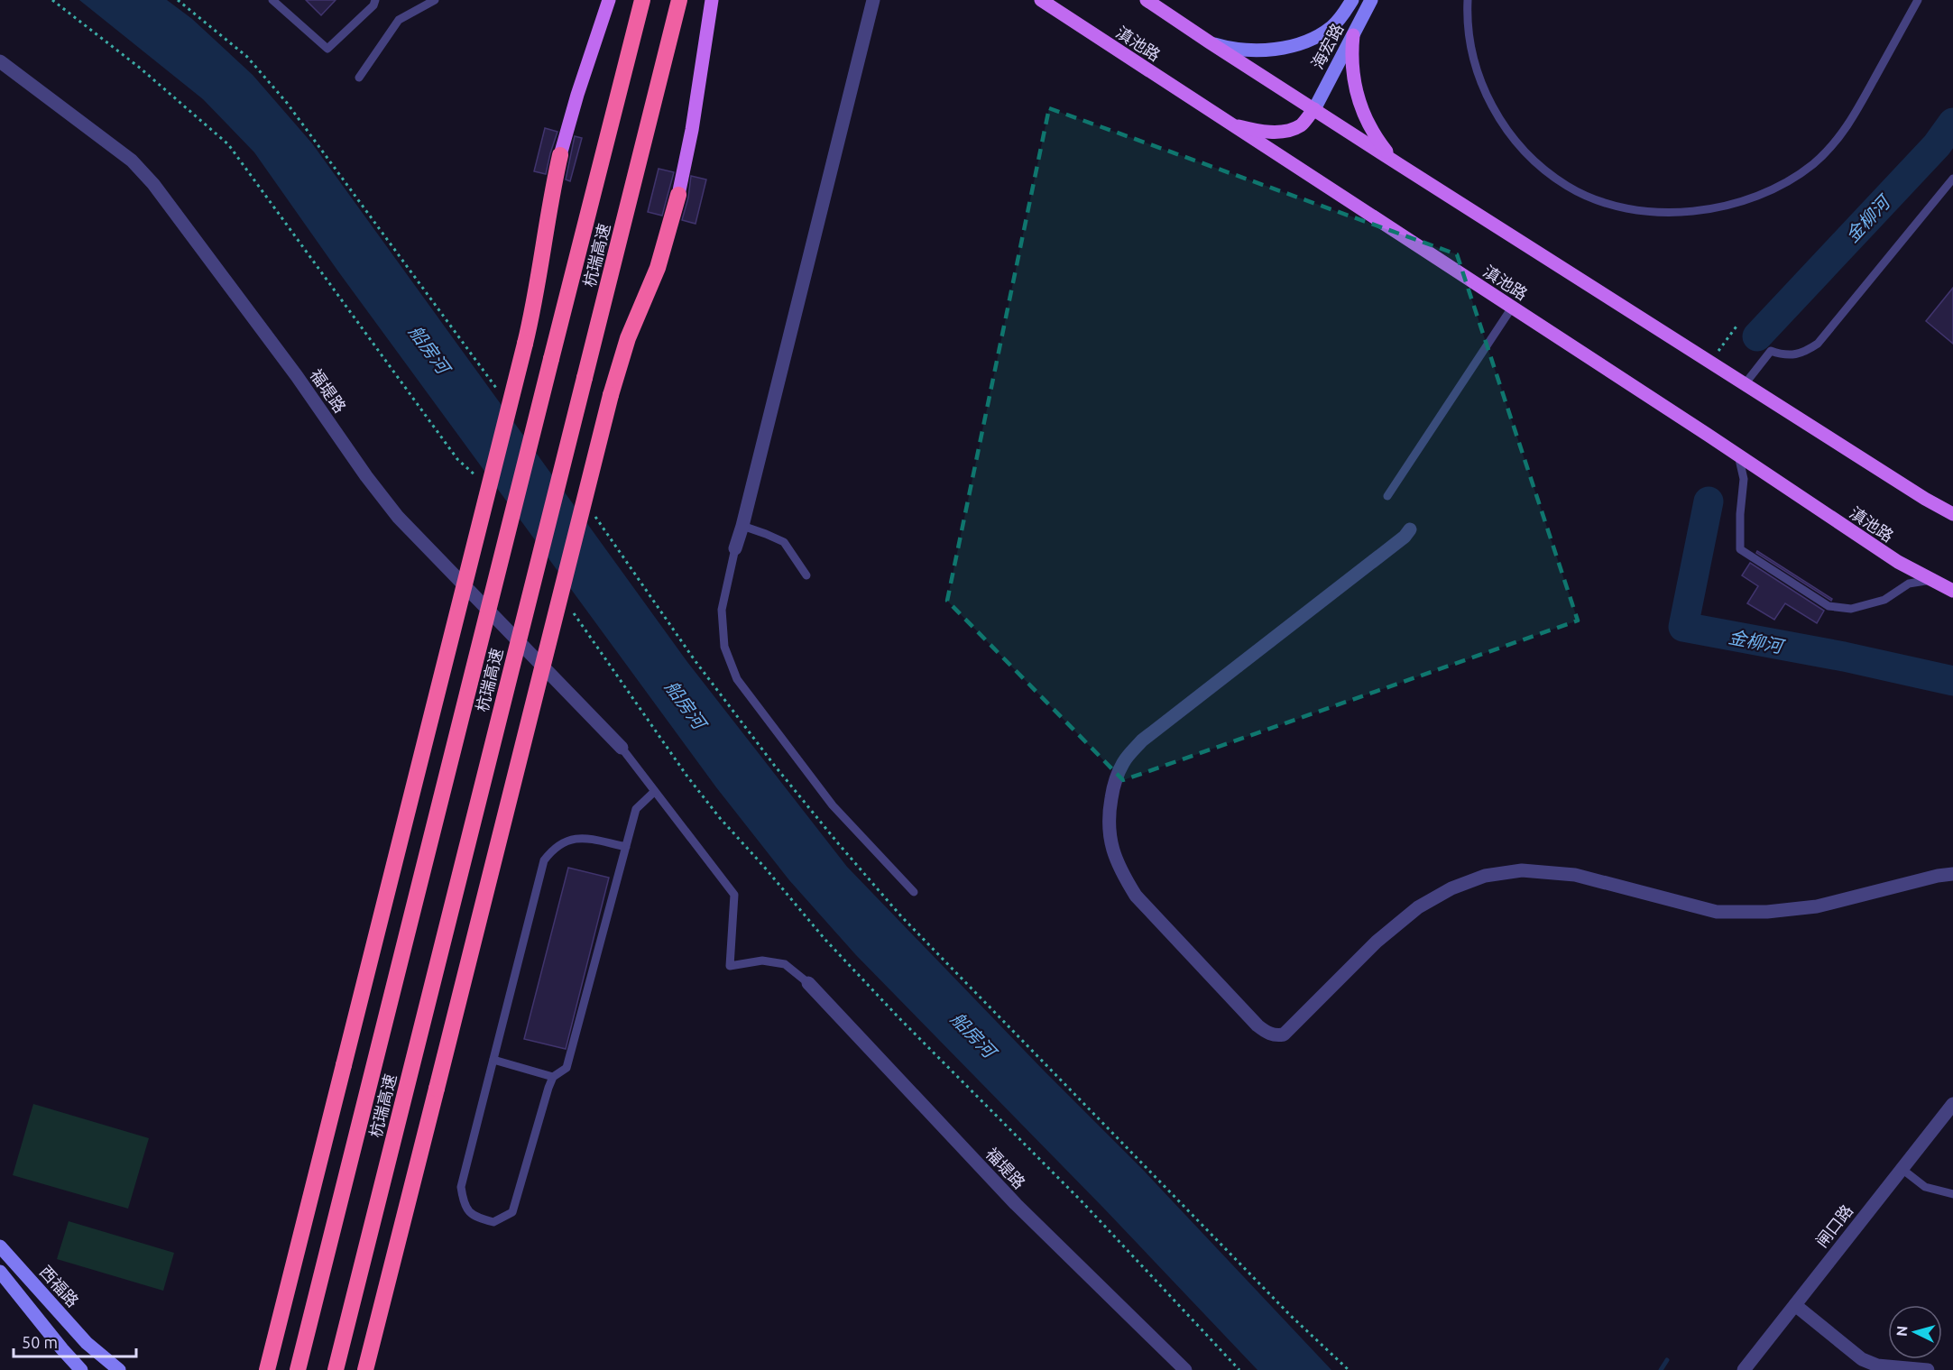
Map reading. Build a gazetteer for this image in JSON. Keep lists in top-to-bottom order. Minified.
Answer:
{"streets":{"highway":["杭瑞高速"],"main road":["滇池路","海宏路","西福路"],"street":["福堤路","闸口路"]},"water":["金柳河","船房河"],"scale_bar":"50 m","north":"left"}
